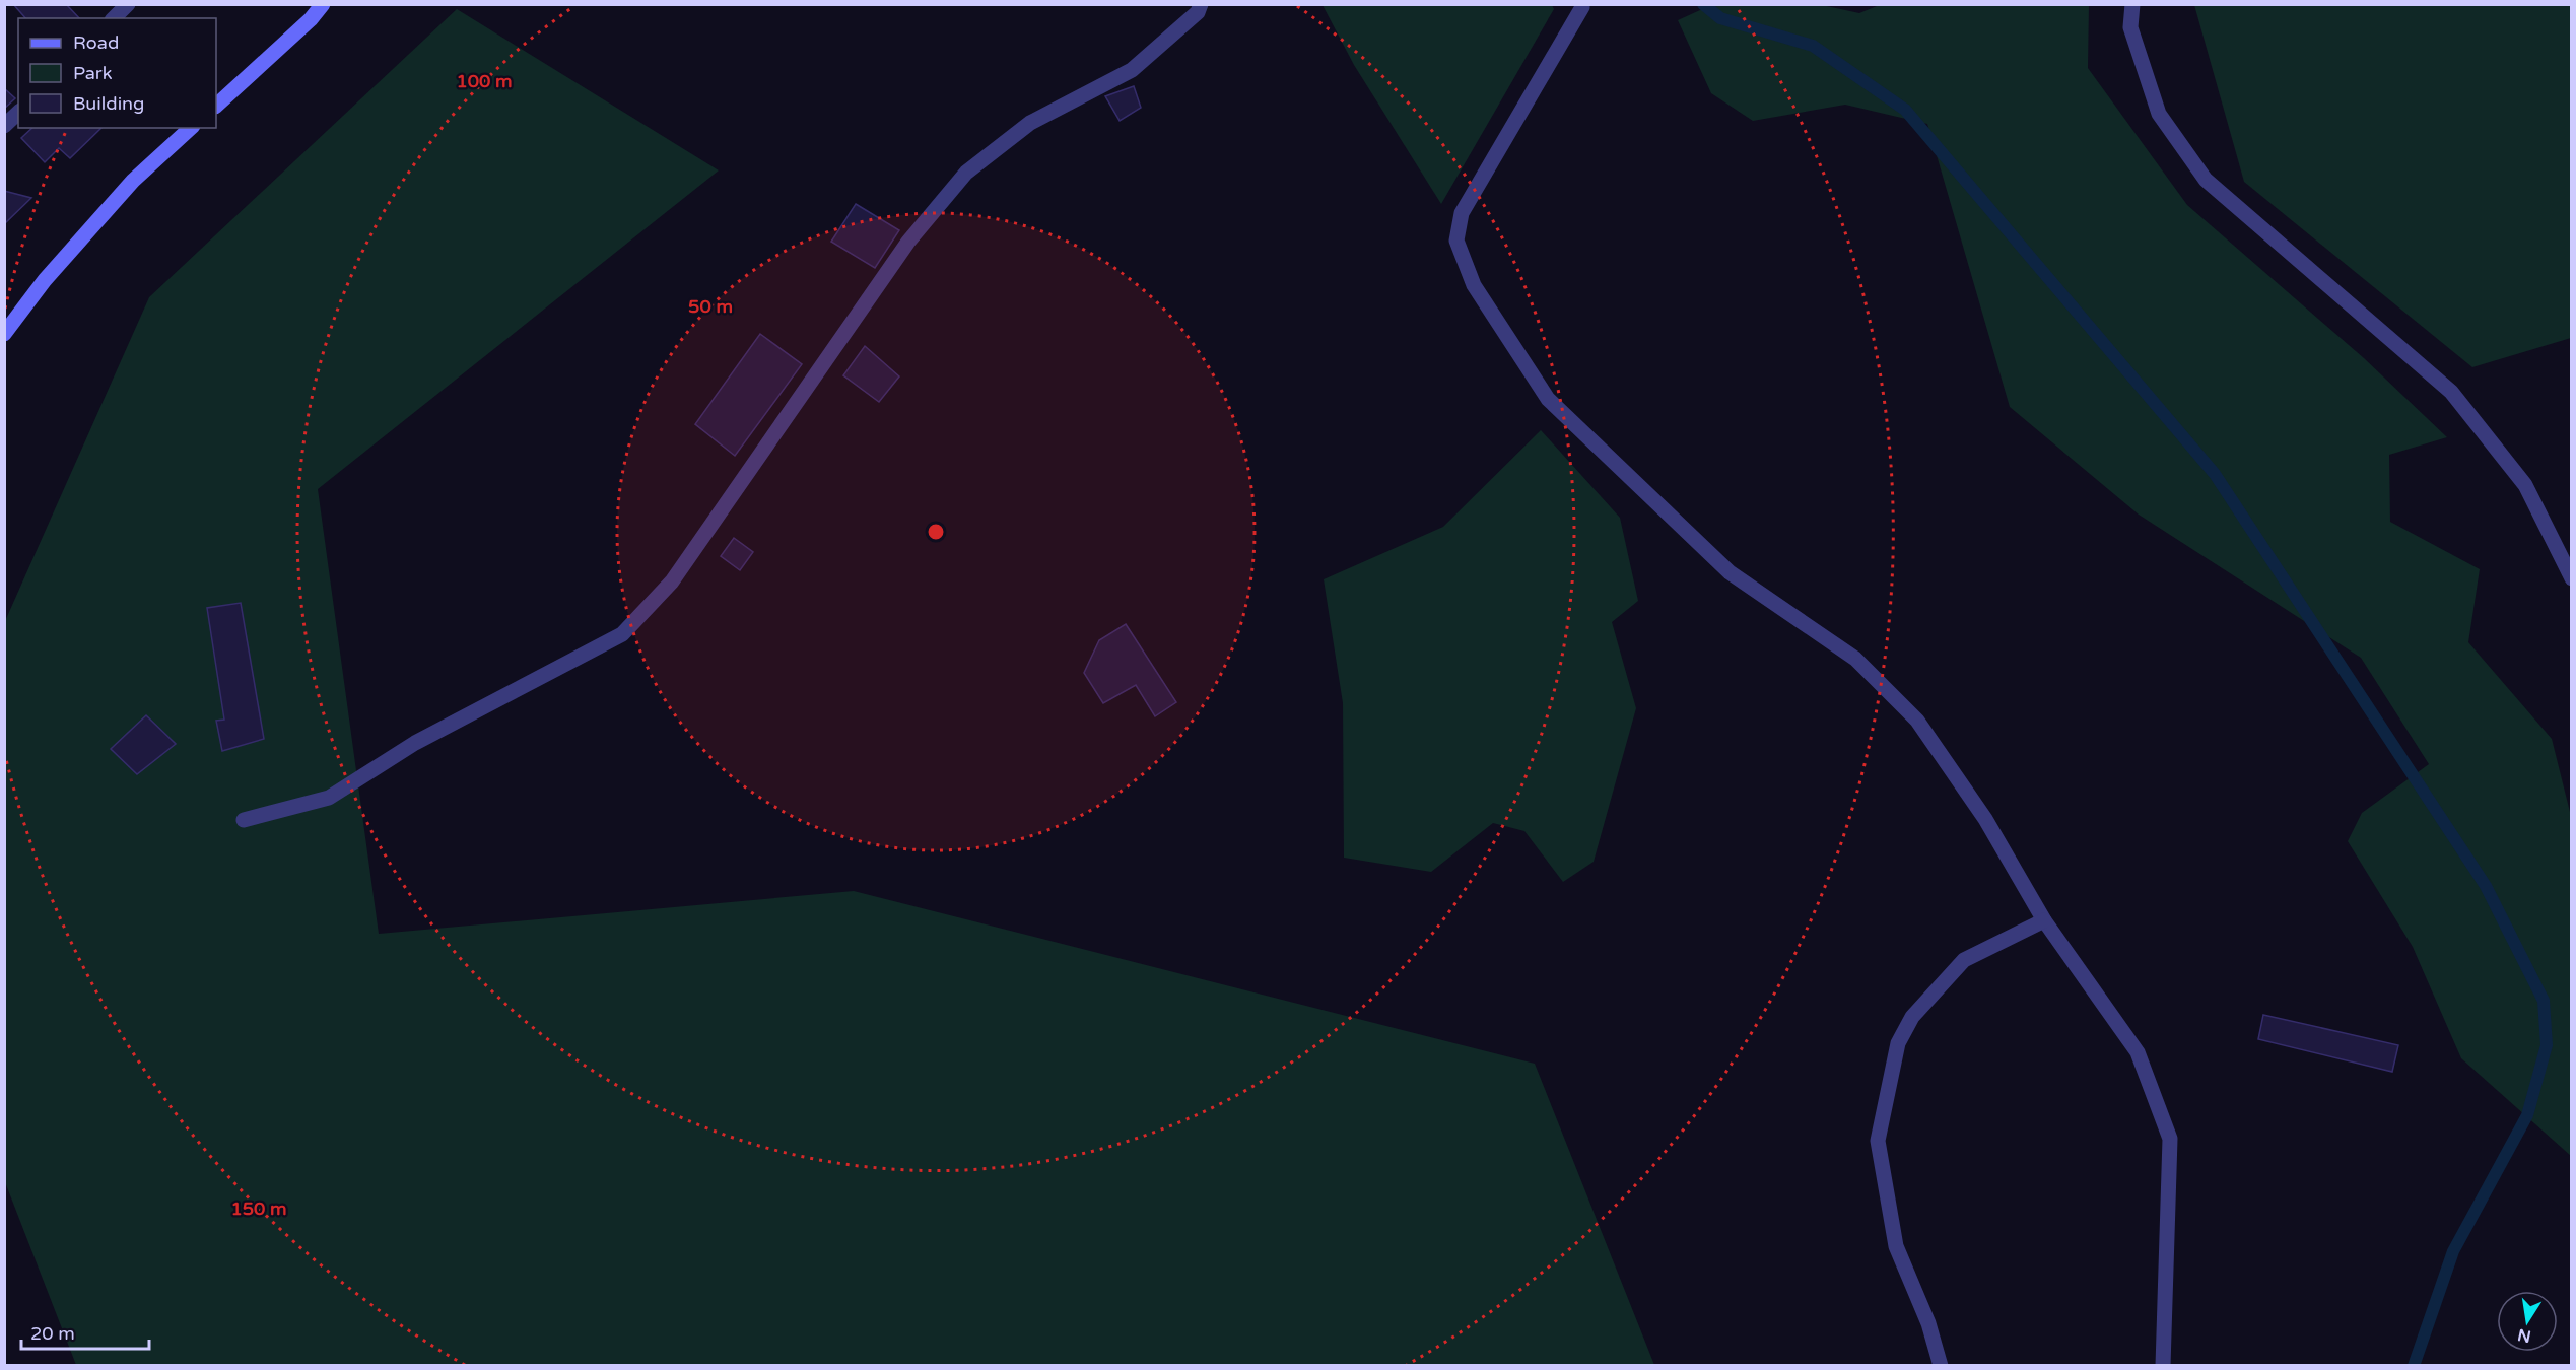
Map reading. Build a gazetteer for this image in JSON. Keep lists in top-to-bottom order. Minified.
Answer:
{"legend":["Road","Park","Building"],"scale_bar":"20 m","north":"bottom","rings":["100 m","50 m","150 m"]}
